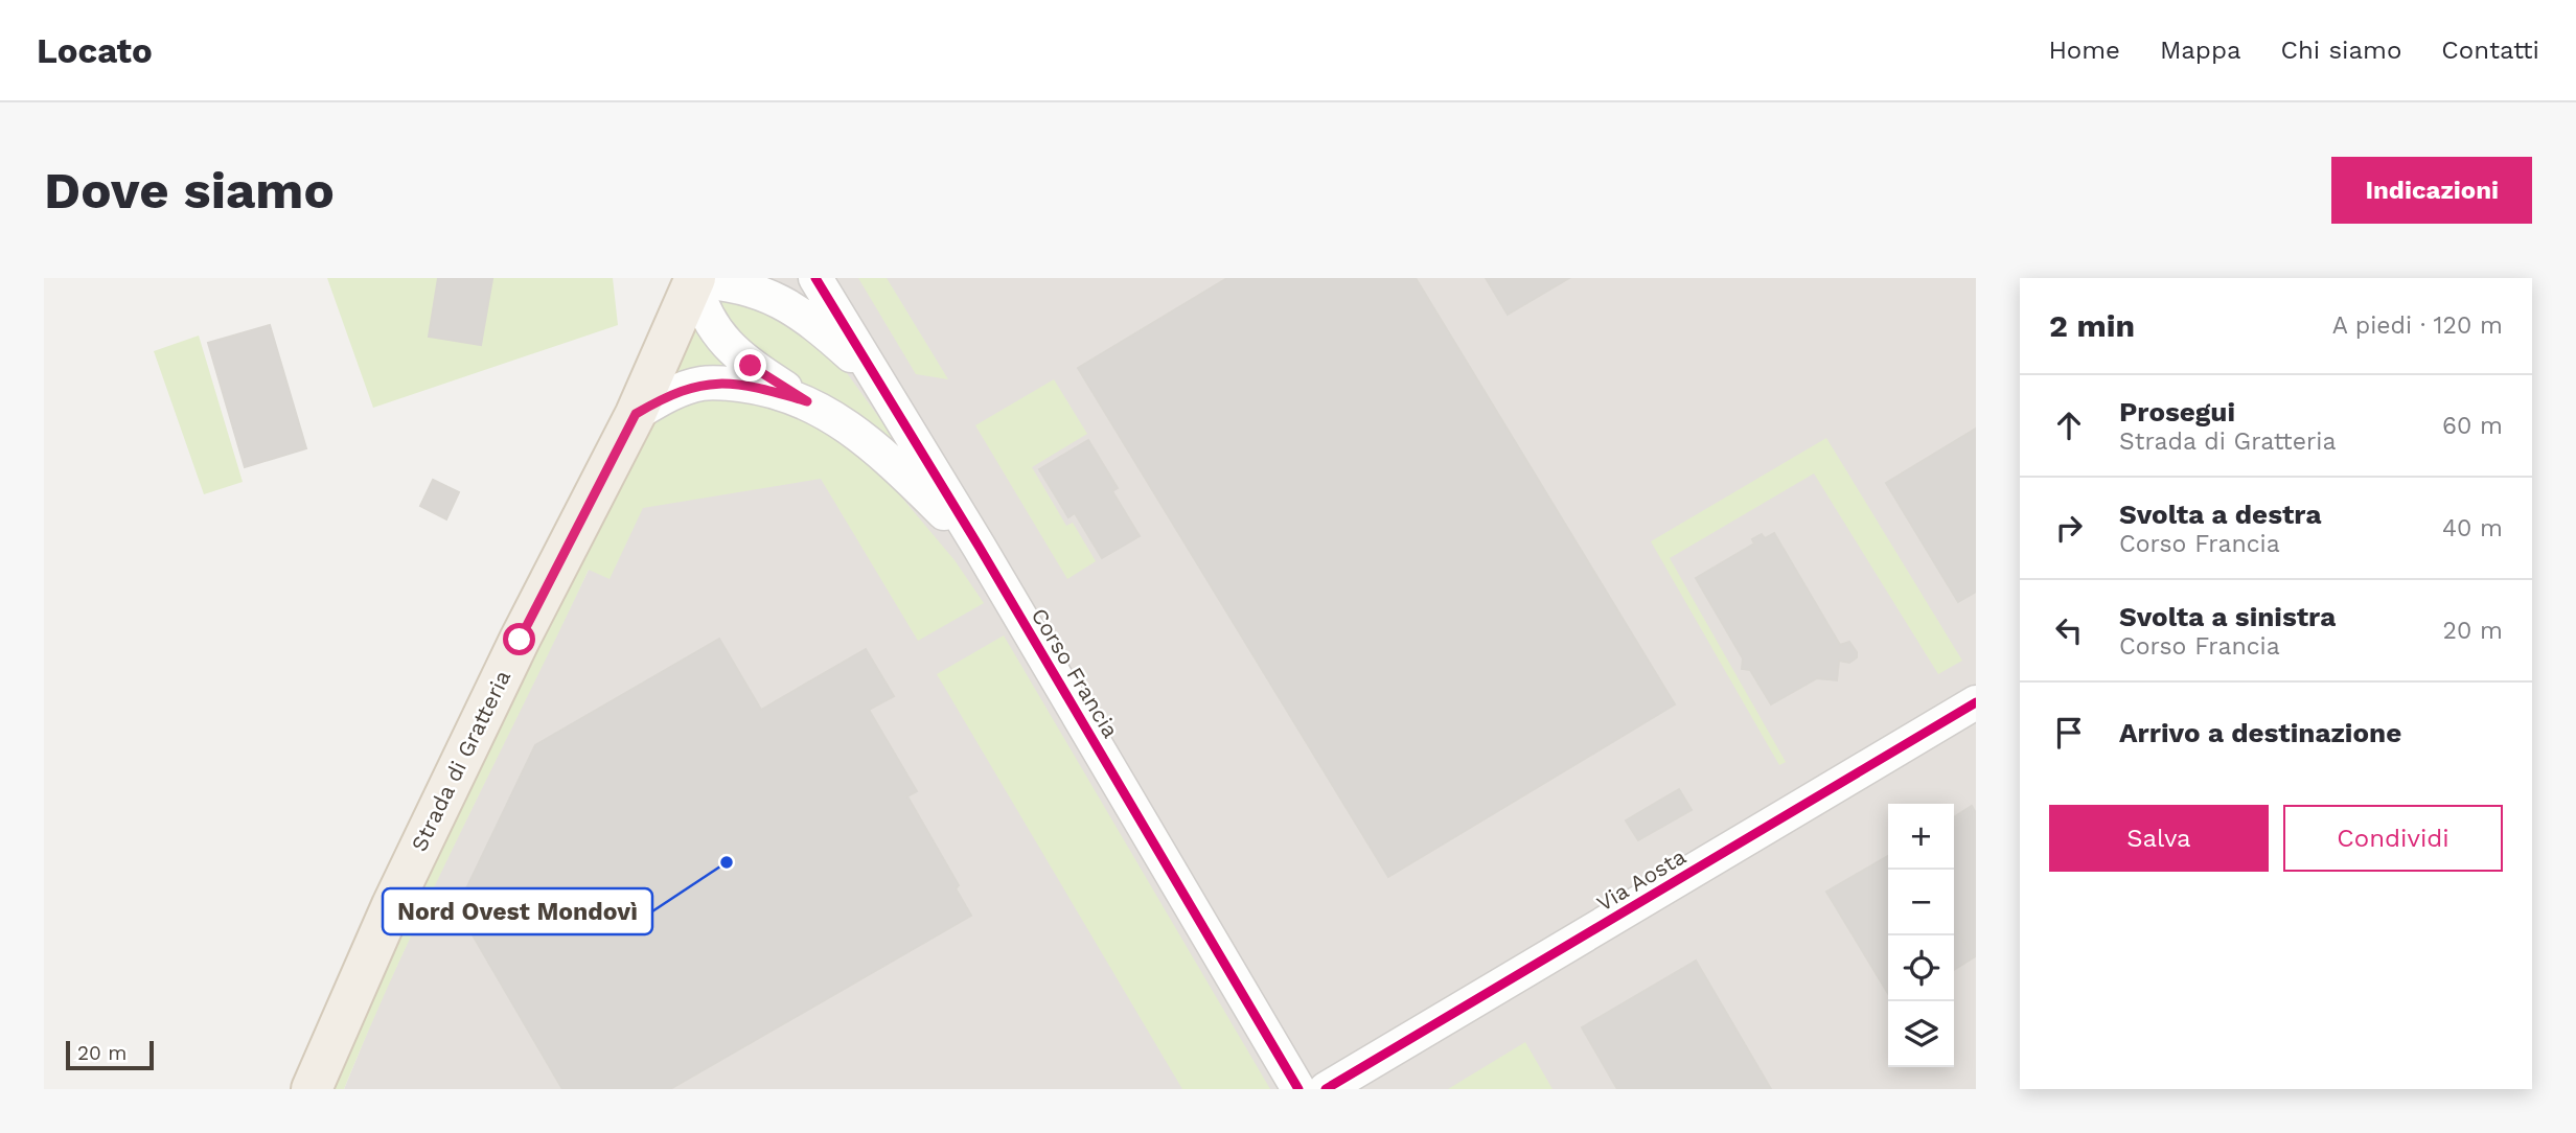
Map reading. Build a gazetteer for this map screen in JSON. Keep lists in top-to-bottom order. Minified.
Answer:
{"streets":{"main road":["Strada di Gratteria"],"street":["Corso Francia","Via Aosta"]},"crossings":[["Corso Francia","Strada di Gratteria"]],"places":["Nord Ovest Mondovì"],"scale_bar":"20 m","page":{"header":"Locato","nav":["Home","Mappa","Chi siamo","Contatti"],"buttons":["Indicazioni",["Salva","Condividi"]],"title":"Dove siamo","heading":["2 min","A piedi · 120 m"],"list":[["Prosegui","Strada di Gratteria","60 m"],["Svolta a destra","Corso Francia","40 m"],["Svolta a sinistra","Corso Francia","20 m"],"Arrivo a destinazione"],"map_buttons":["+","−"],"scale":"20 m"}}
